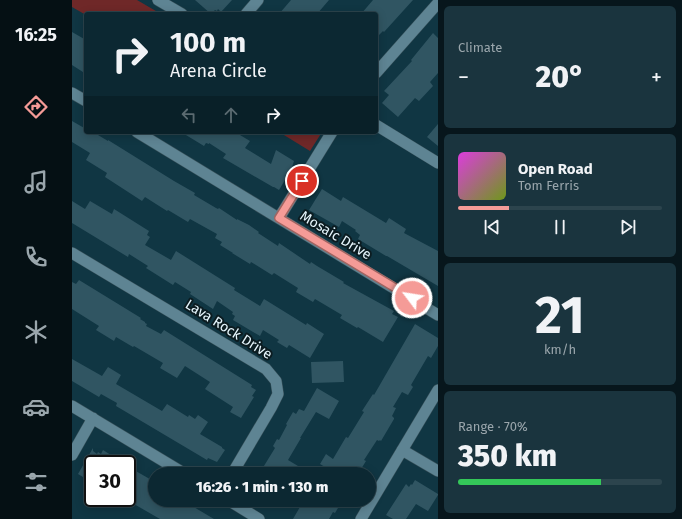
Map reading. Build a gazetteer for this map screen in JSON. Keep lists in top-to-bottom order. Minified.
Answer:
{"streets":{"street":["Mosaic Drive","Lava Rock Drive"]},"page":{"tabs":"16:25","tile":["Climate",["21","km/h"],["Range · 70%","350 km"]],"turn":["100 m","Arena Circle"],"heat":["−","20°","+"],"song":["Open Road","Tom Ferris"],"limit":"30","trip":"16:26 · 1 min · 130 m"}}
